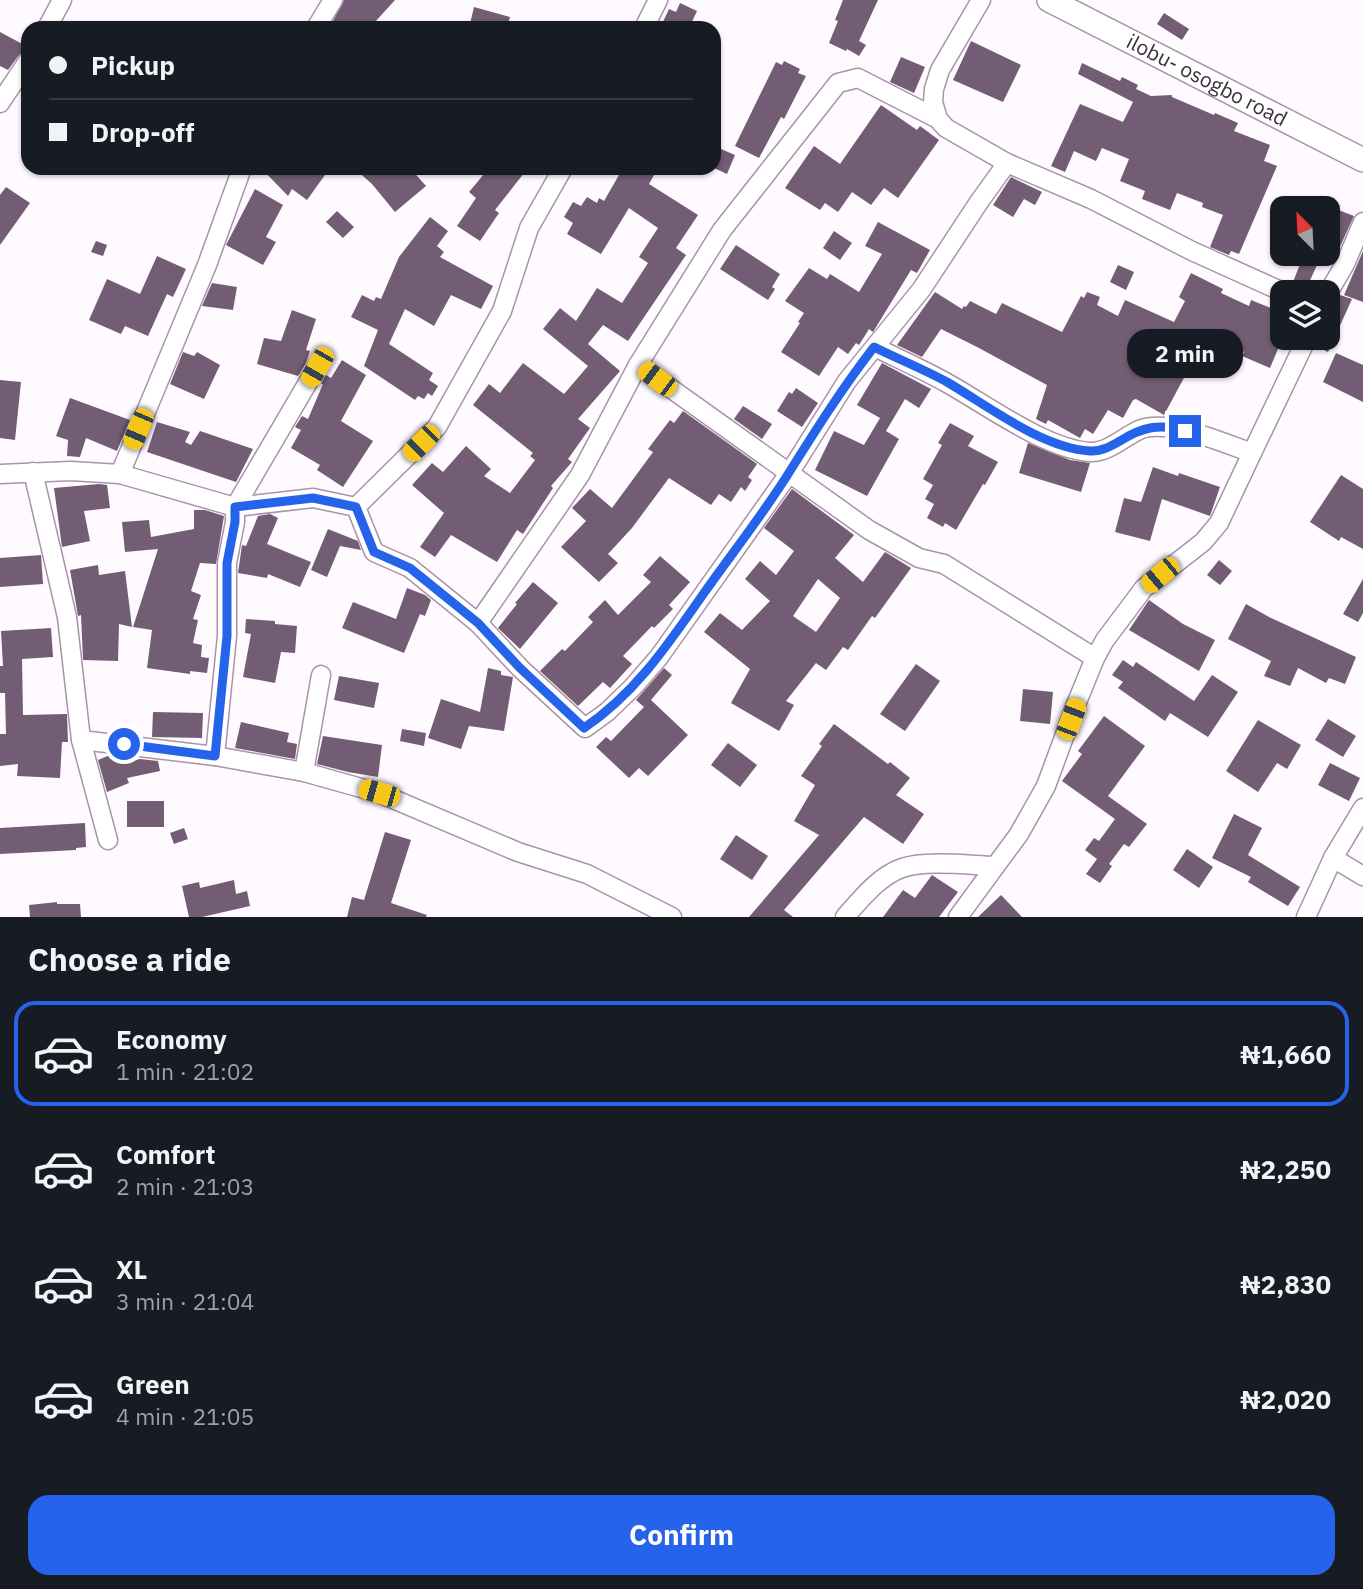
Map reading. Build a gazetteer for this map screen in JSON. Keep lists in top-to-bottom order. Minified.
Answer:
{"streets":{"main road":["ilobu- osogbo road"]},"north":"top left","page":{"banner":["Pickup","Drop-off"],"bubble":"2 min","heading":"Choose a ride","list":[{"name":"Economy","note":"1 min · 21:02","value":"₦1,660"},{"name":"Comfort","note":"2 min · 21:03","value":"₦2,250"},{"name":"XL","note":"3 min · 21:04","value":"₦2,830"},{"name":"Green","note":"4 min · 21:05","value":"₦2,020"}],"buttons":"Confirm"}}
